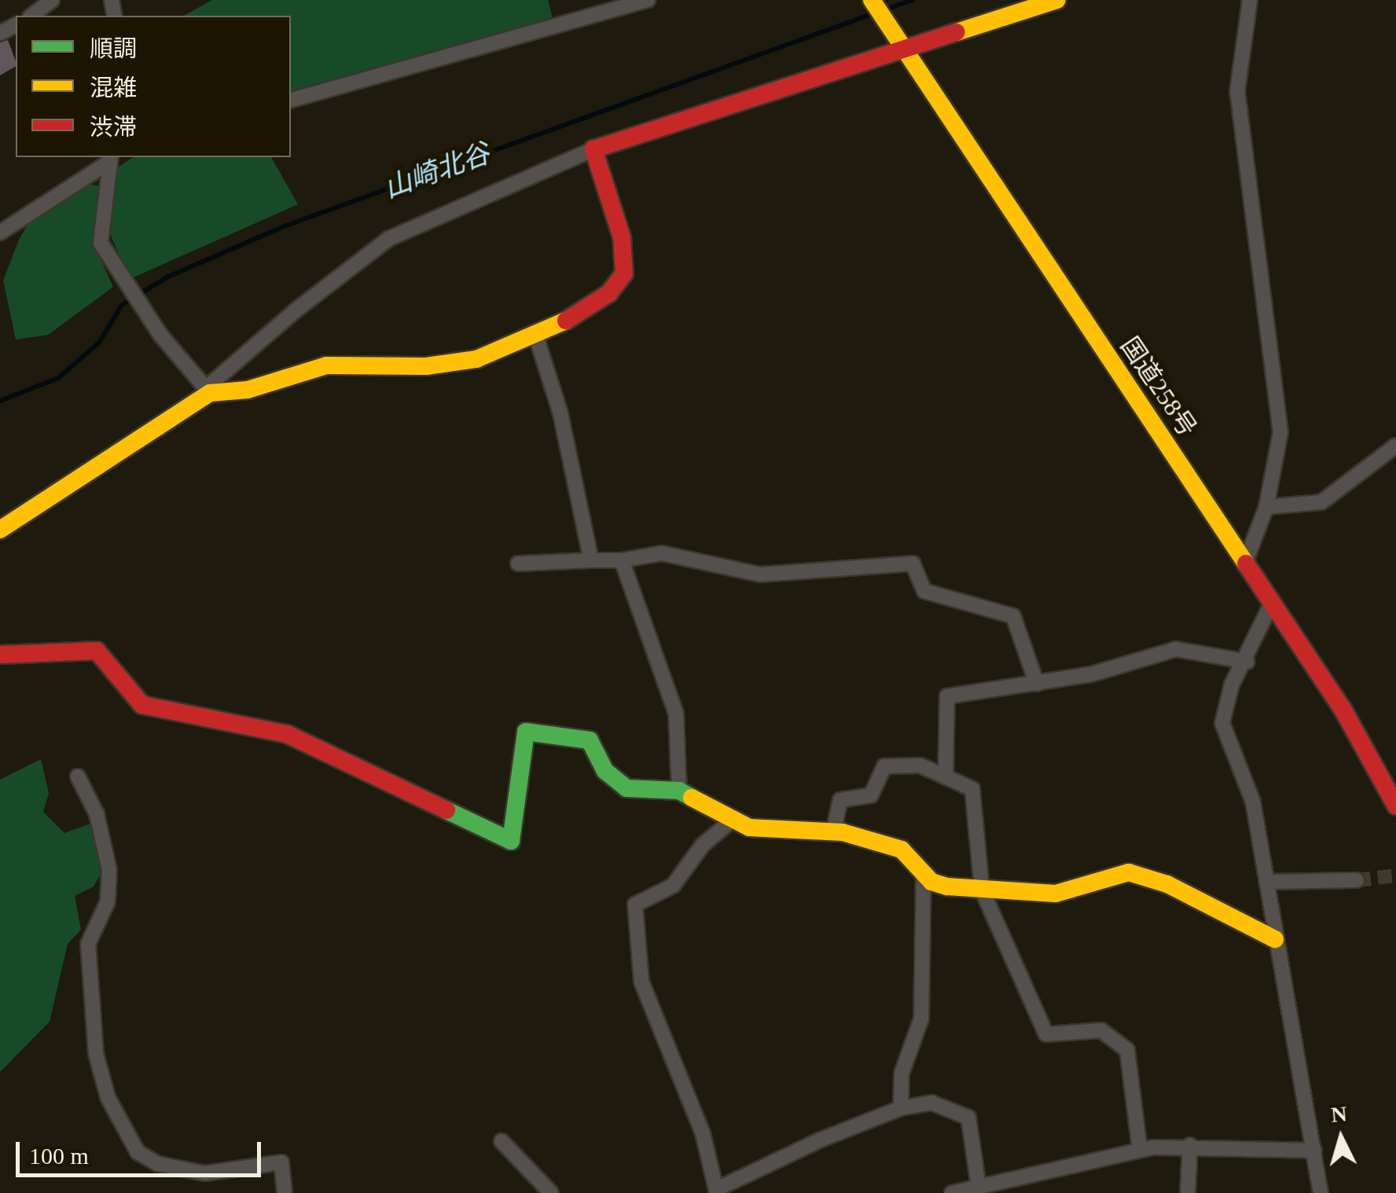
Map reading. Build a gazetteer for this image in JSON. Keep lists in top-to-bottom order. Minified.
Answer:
{"streets":{"main road":["国道258号"]},"water":["山崎北谷"],"legend":["順調","混雑","渋滞"],"scale_bar":"100 m","north":"top"}
